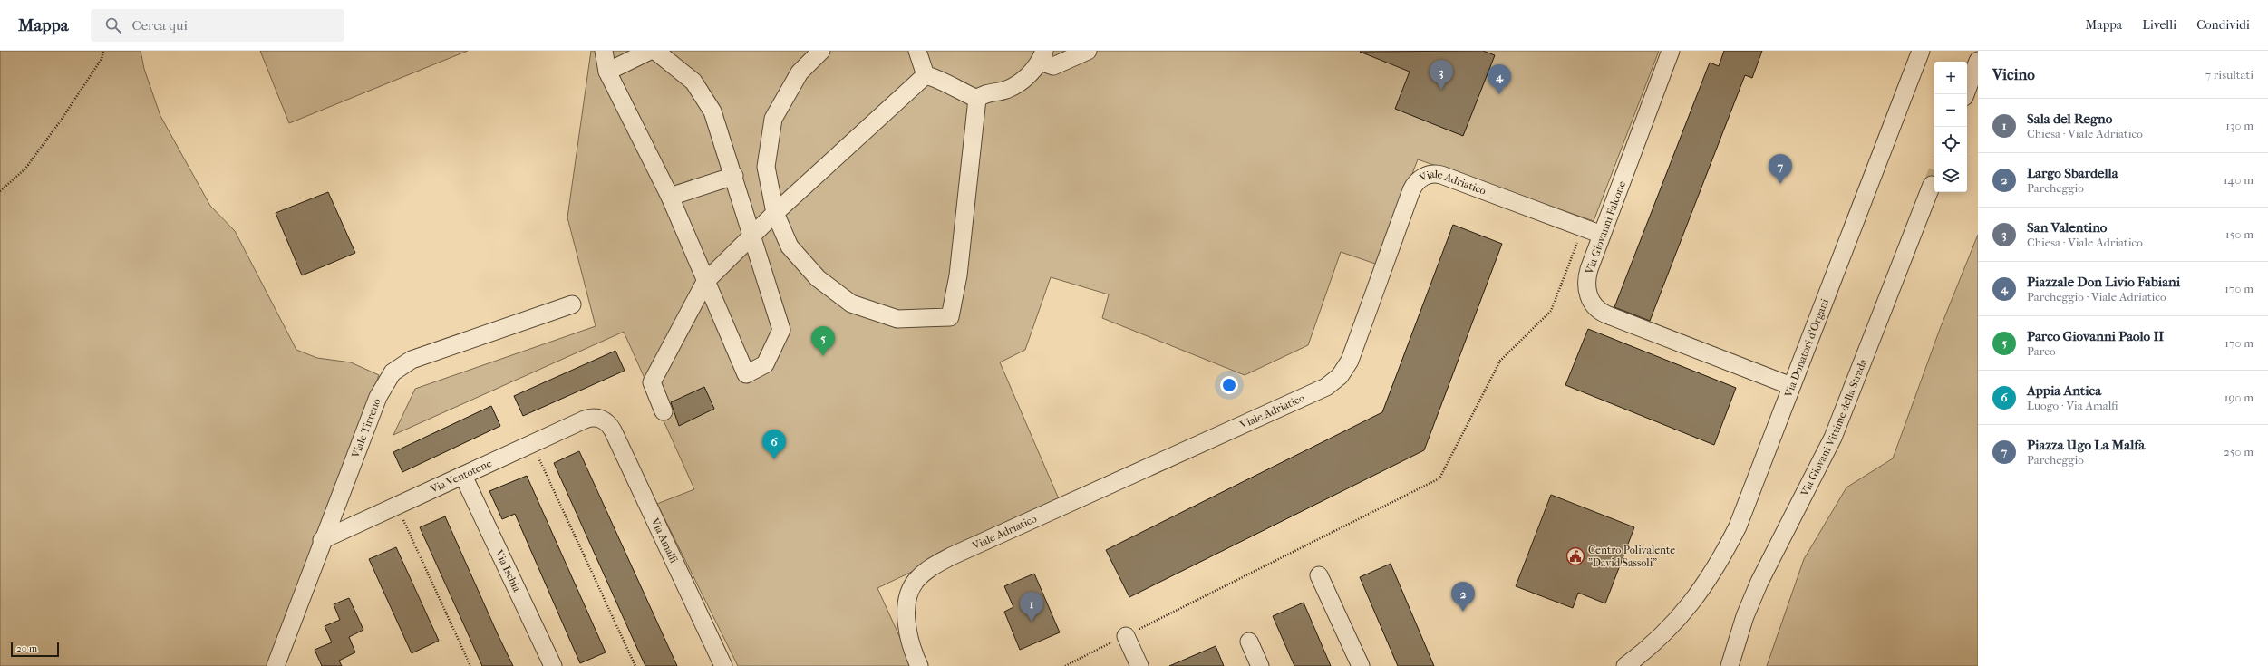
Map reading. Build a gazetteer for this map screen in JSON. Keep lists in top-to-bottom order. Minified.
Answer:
{"streets":{"street":["Viale Adriatico","Via Giovanni Falcone","Via Donatori d'Organi","Via Giovani Vittime della Strada","Viale Tirreno","Via Ventotene","Via Amalfi","Via Ischia"]},"crossings":[["Viale Adriatico","Via Giovanni Falcone"],["Via Giovanni Falcone","Via Donatori d'Organi"],["Viale Tirreno","Via Ventotene"],["Via Ventotene","Via Amalfi"],["Via Ventotene","Via Ischia"]],"places":{"public building":["Centro Polivalente \"David Sassoli\""]},"scale_bar":"20 m","page":{"header":"Mappa","search":"Cerca qui","nav":["Mappa","Livelli","Condividi"],"heading":["Vicino","7 risultati"],"pins":["3","4","7","5","6","2","1"],"map_buttons":["+","−"],"list":[{"mark":"1","name":"Sala del Regno","note":"Chiesa · Viale Adriatico","value":"130 m"},{"mark":"2","name":"Largo Sbardella","note":"Parcheggio","value":"140 m"},{"mark":"3","name":"San Valentino","note":"Chiesa · Viale Adriatico","value":"150 m"},{"mark":"4","name":"Piazzale Don Livio Fabiani","note":"Parcheggio · Viale Adriatico","value":"170 m"},{"mark":"5","name":"Parco Giovanni Paolo II","note":"Parco","value":"170 m"},{"mark":"6","name":"Appia Antica","note":"Luogo · Via Amalfi","value":"190 m"},{"mark":"7","name":"Piazza Ugo La Malfa","note":"Parcheggio","value":"250 m"}],"scale":"20 m"}}
